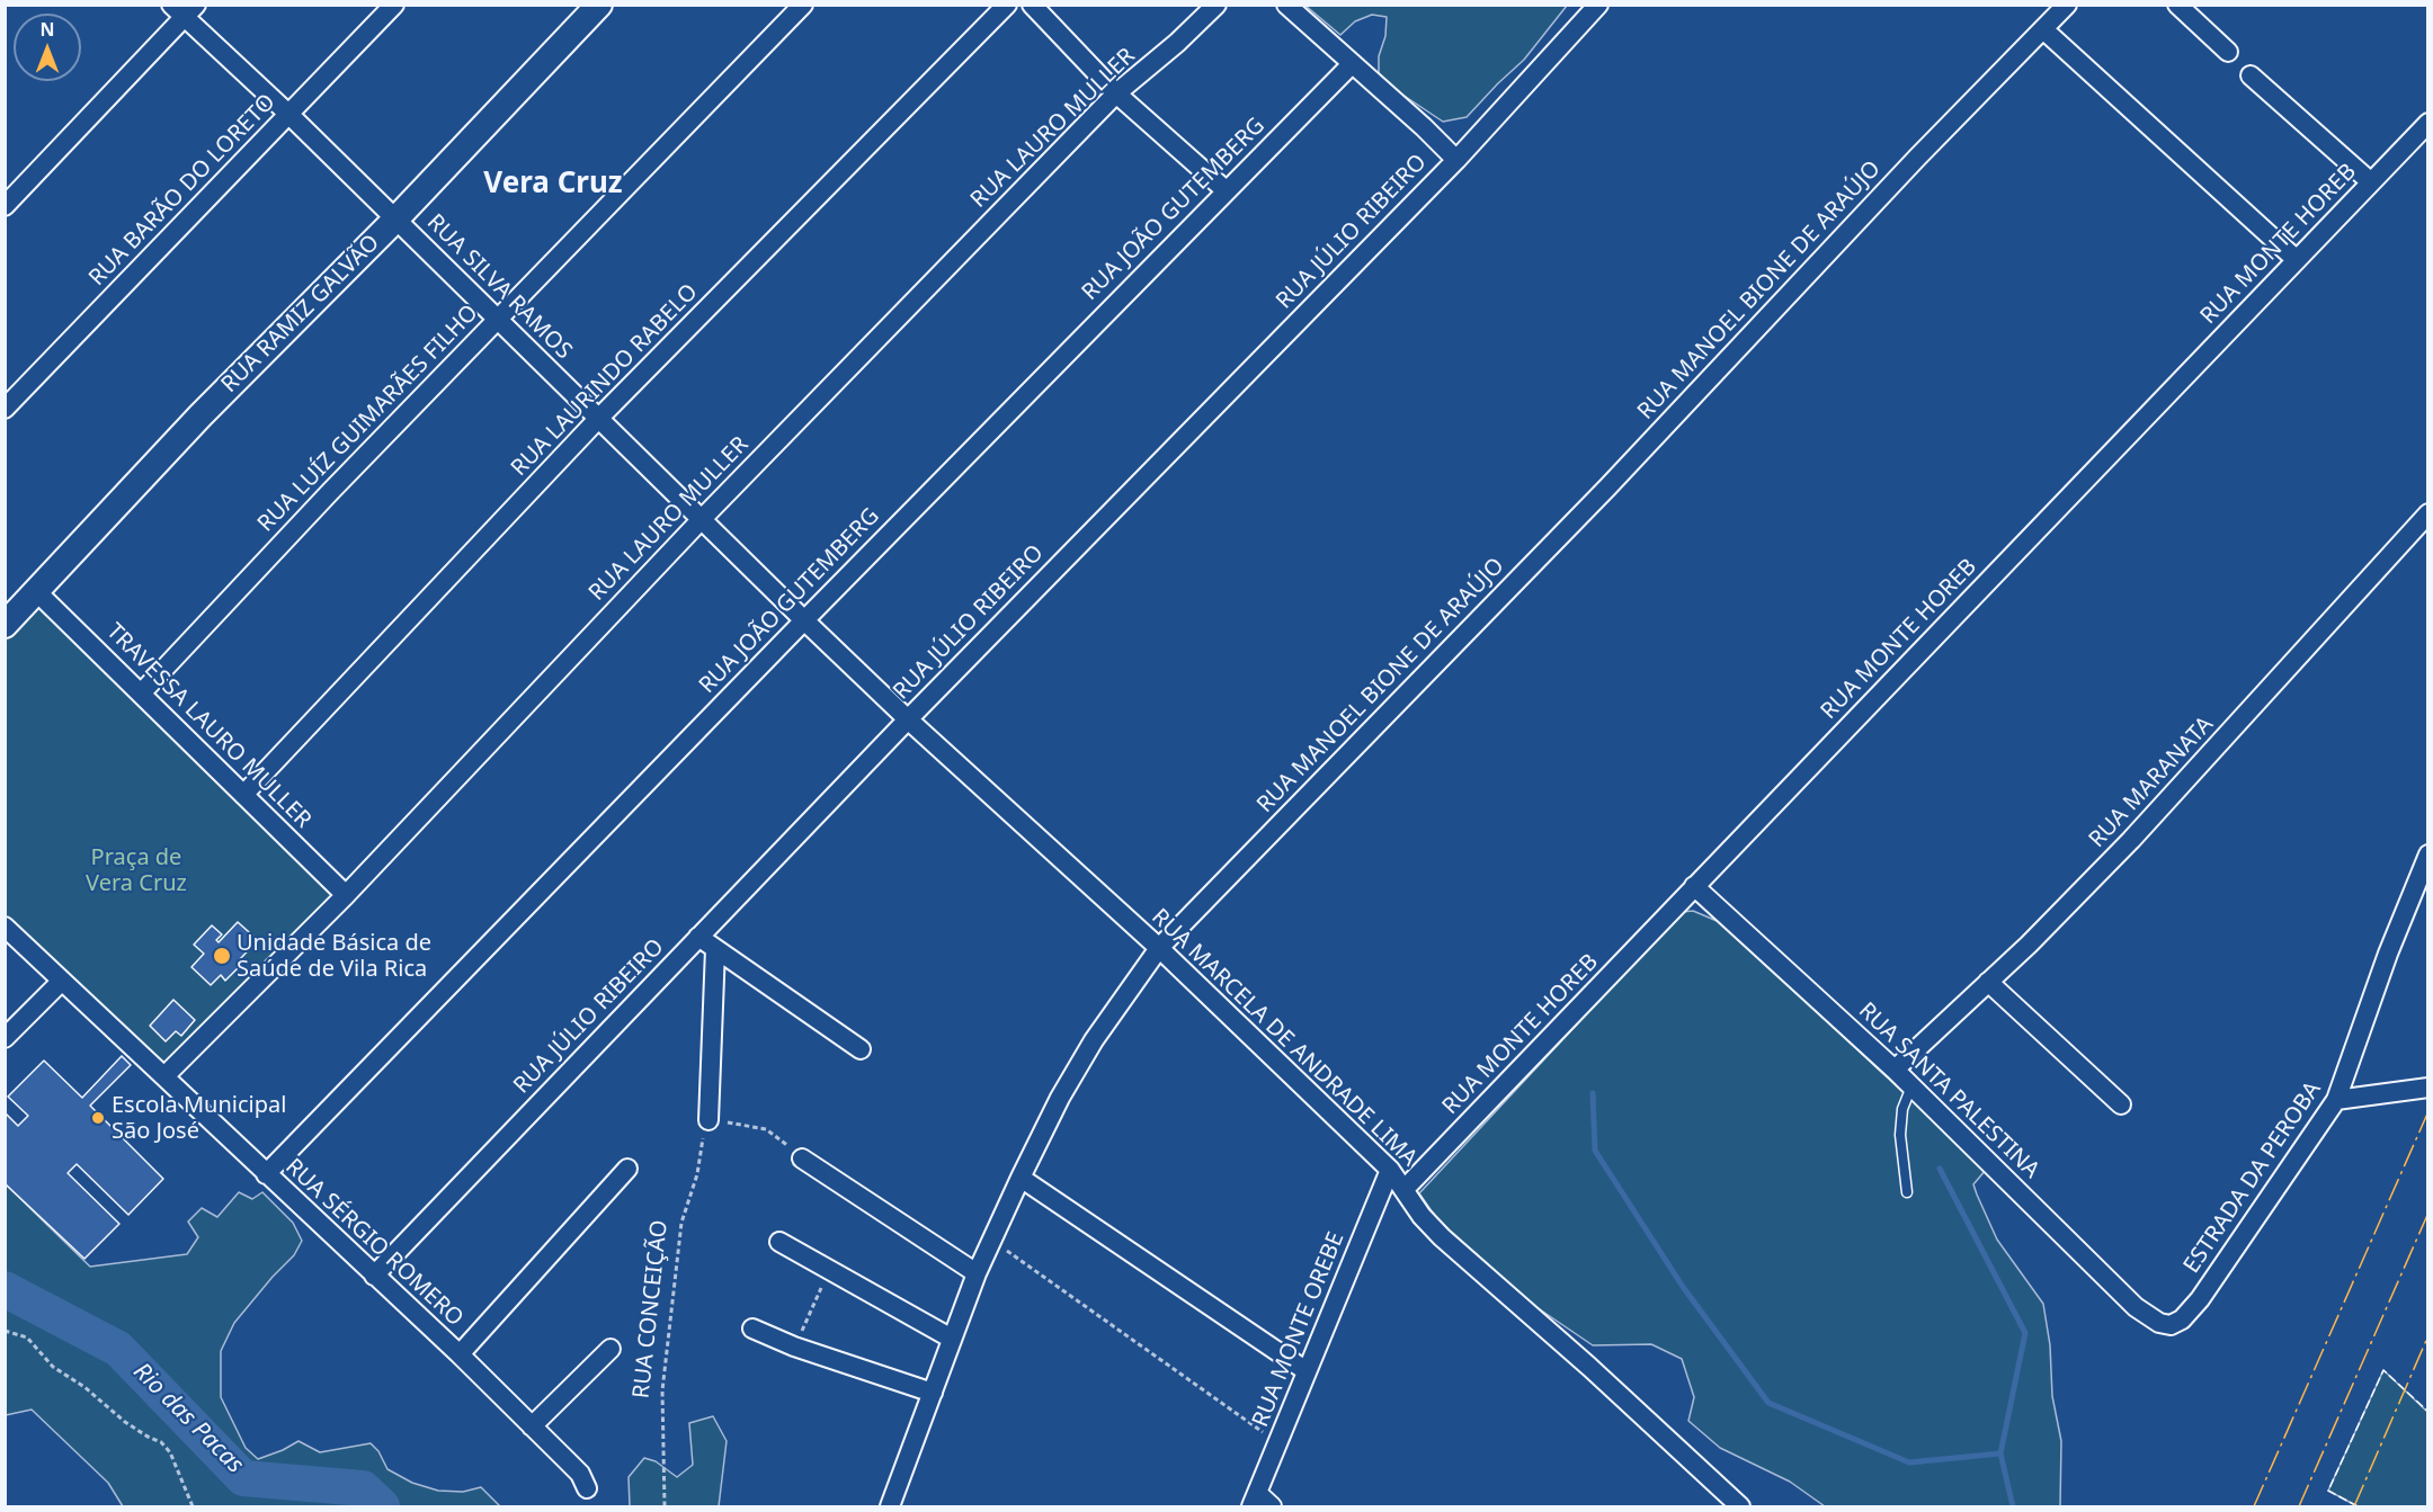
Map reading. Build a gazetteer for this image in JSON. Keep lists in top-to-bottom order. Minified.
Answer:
{"streets":{"street":["RUA LAURO MULLER","RUA BARÃO DO LORETO","RUA JOÃO GUTEMBERG","RUA JÚLIO RIBEIRO","RUA MONTE HOREB","RUA SILVA RAMOS","RUA MANOEL BIONE DE ARAÚJO","RUA RAMIZ GALVÃO","RUA LAURINDO RABELO","RUA LUÍZ GUIMARÃES FILHO","TRAVESSA LAURO MULLER","RUA MARANATA","RUA MARCELA DE ANDRADE LIMA","RUA SANTA PALESTINA","ESTRADA DA PEROBA","RUA SÉRGIO ROMERO","RUA MONTE OREBE"],"path":["RUA CONCEIÇÃO"]},"crossings":[["RUA LAURO MULLER","RUA SILVA RAMOS"],["RUA LAURO MULLER","TRAVESSA LAURO MULLER"],["RUA LAURO MULLER","RUA SÉRGIO ROMERO"],["RUA BARÃO DO LORETO","RUA SILVA RAMOS"],["RUA JOÃO GUTEMBERG","RUA SILVA RAMOS"],["RUA JOÃO GUTEMBERG","RUA SÉRGIO ROMERO"],["RUA JÚLIO RIBEIRO","RUA SILVA RAMOS"],["RUA JÚLIO RIBEIRO","RUA MARCELA DE ANDRADE LIMA"],["RUA JÚLIO RIBEIRO","RUA SÉRGIO ROMERO"],["RUA MONTE HOREB","RUA MARCELA DE ANDRADE LIMA"],["RUA MONTE HOREB","RUA SANTA PALESTINA"],["RUA SILVA RAMOS","RUA RAMIZ GALVÃO"],["RUA SILVA RAMOS","RUA LAURINDO RABELO"],["RUA SILVA RAMOS","RUA LUÍZ GUIMARÃES FILHO"],["RUA SILVA RAMOS","RUA MARCELA DE ANDRADE LIMA"],["RUA MANOEL BIONE DE ARAÚJO","RUA MARCELA DE ANDRADE LIMA"],["RUA RAMIZ GALVÃO","TRAVESSA LAURO MULLER"],["RUA LAURINDO RABELO","TRAVESSA LAURO MULLER"],["RUA LUÍZ GUIMARÃES FILHO","TRAVESSA LAURO MULLER"],["RUA MARANATA","RUA SANTA PALESTINA"],["RUA MARCELA DE ANDRADE LIMA","RUA MONTE OREBE"],["RUA SANTA PALESTINA","ESTRADA DA PEROBA"]],"districts":["Vera Cruz"],"water":["Rio das Pacas"],"parks":["Praça de Vera Cruz"],"places":["Unidade Básica de Saúde de Vila Rica","Escola Municipal São José"],"north":"top"}
